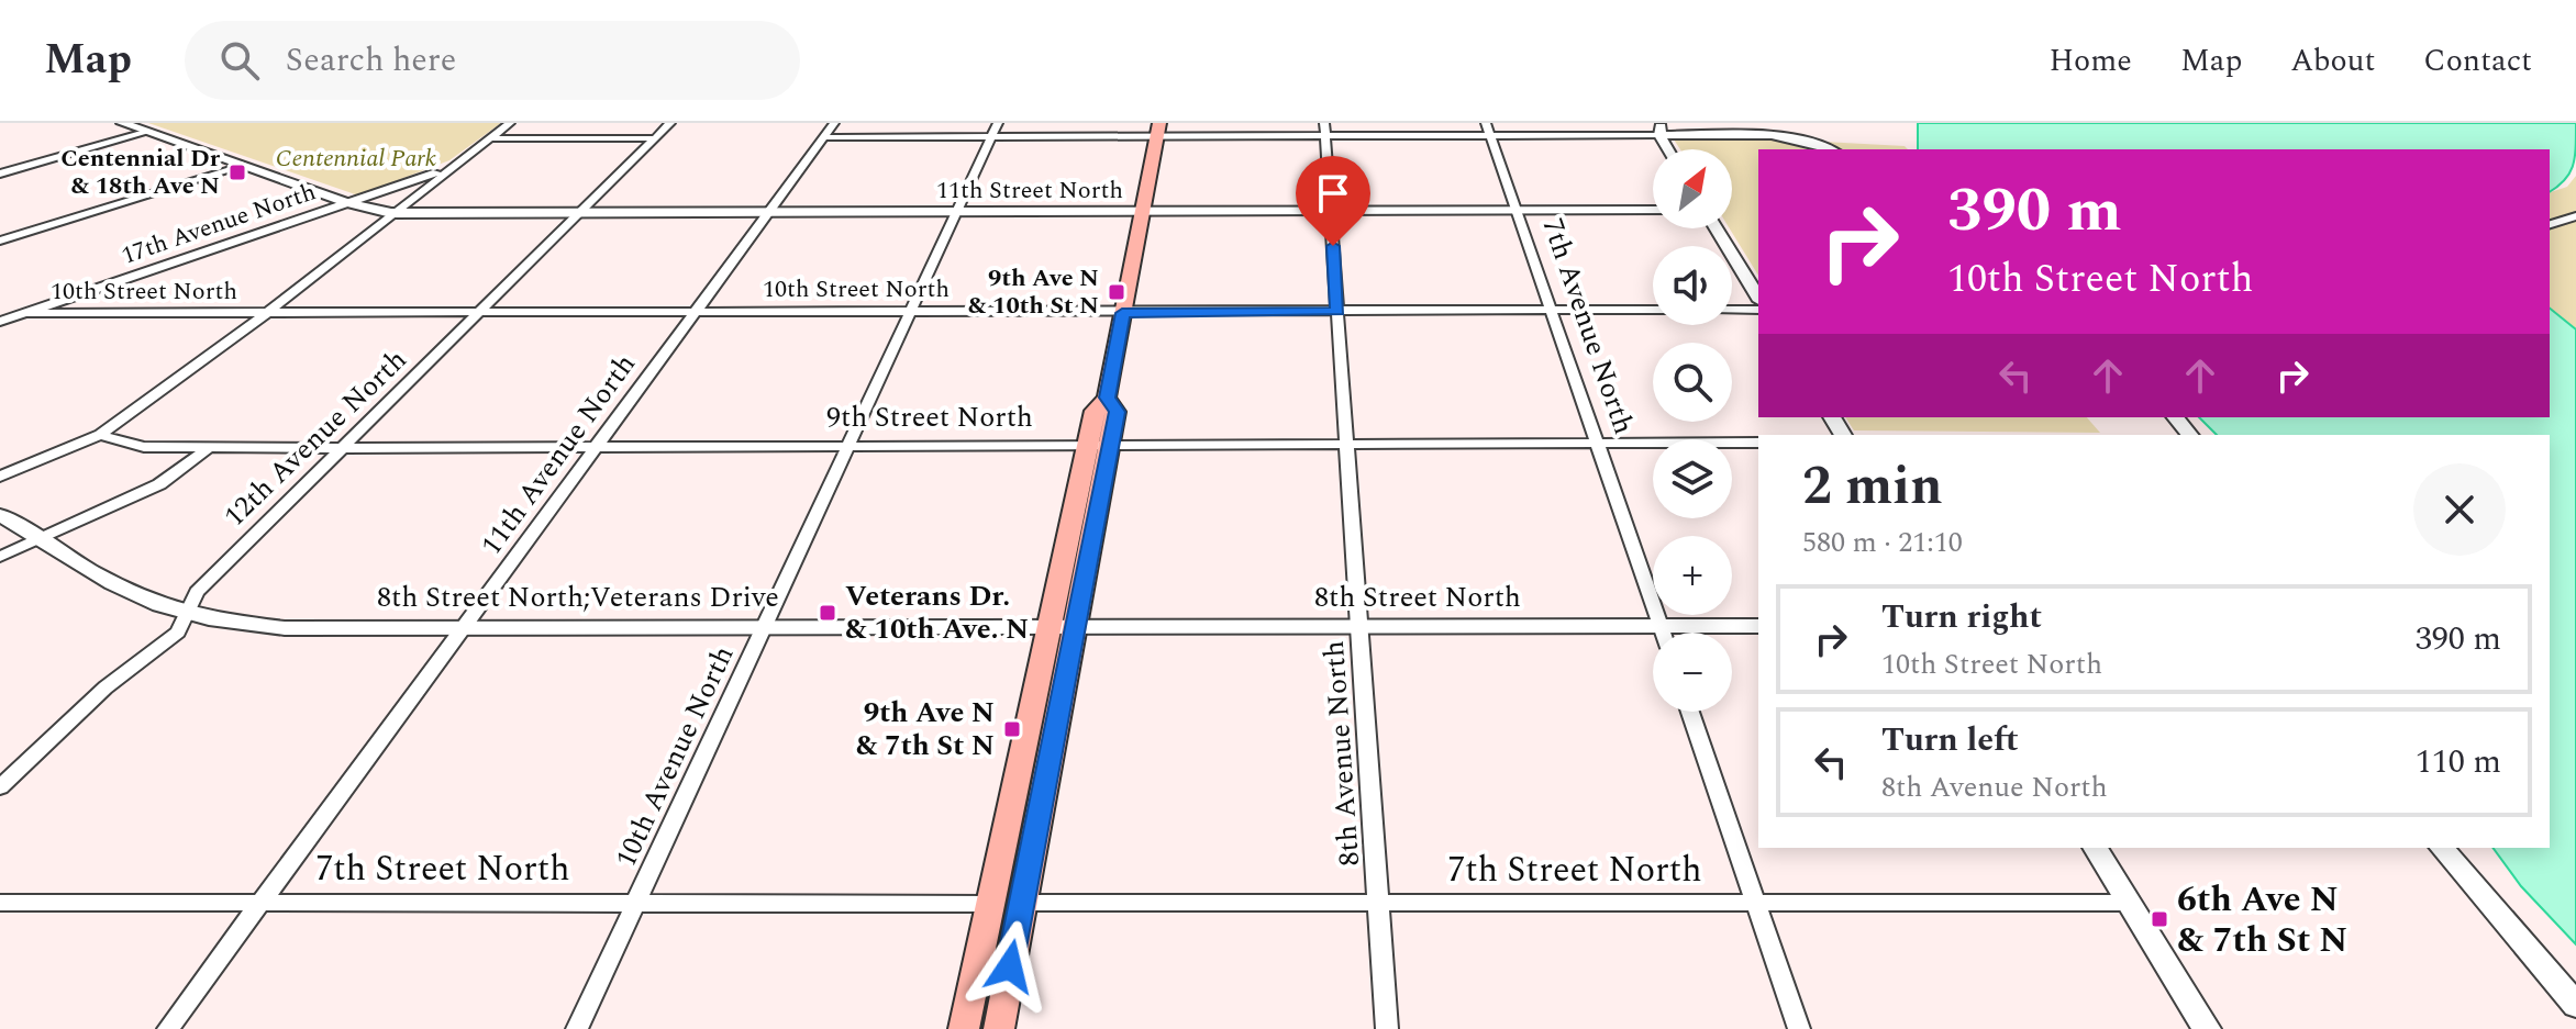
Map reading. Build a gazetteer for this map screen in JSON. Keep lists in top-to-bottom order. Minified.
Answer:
{"streets":{"street":["11th Street North","17th Avenue North","10th Street North","7th Avenue North","9th Street North","12th Avenue North","11th Avenue North","8th Street North;Veterans Drive","8th Street North","8th Avenue North","10th Avenue North","7th Street North"]},"crossings":[["11th Street North","17th Avenue North"],["11th Street North","7th Avenue North"],["11th Street North","12th Avenue North"],["11th Street North","11th Avenue North"],["11th Street North","8th Avenue North"],["11th Street North","10th Avenue North"],["17th Avenue North","10th Street North"],["10th Street North","7th Avenue North"],["10th Street North","12th Avenue North"],["10th Street North","11th Avenue North"],["10th Street North","8th Avenue North"],["10th Street North","10th Avenue North"],["7th Avenue North","9th Street North"],["7th Avenue North","8th Street North"],["9th Street North","12th Avenue North"],["9th Street North","11th Avenue North"],["9th Street North","8th Avenue North"],["9th Street North","10th Avenue North"],["12th Avenue North","8th Street North;Veterans Drive"],["11th Avenue North","8th Street North;Veterans Drive"],["11th Avenue North","7th Street North"],["8th Street North;Veterans Drive","8th Street North"],["8th Street North;Veterans Drive","10th Avenue North"],["8th Street North","8th Avenue North"],["8th Avenue North","7th Street North"],["10th Avenue North","7th Street North"]],"parks":["Centennial Park"],"places":{"transit":["Centennial Dr & 18th Ave N","9th Ave N & 10th St N","Veterans Dr. & 10th Ave. N","9th Ave N & 7th St N","6th Ave N & 7th St N"]},"north":"top right","page":{"header":"Map","search":"Search here","nav":["Home","Map","About","Contact"],"map_buttons":["+","−"],"turn":["390 m","10th Street North"],"heading":["2 min","580 m · 21:10"],"list":[{"name":"Turn right","note":"10th Street North","value":"390 m"},{"name":"Turn left","note":"8th Avenue North","value":"110 m"}]}}
